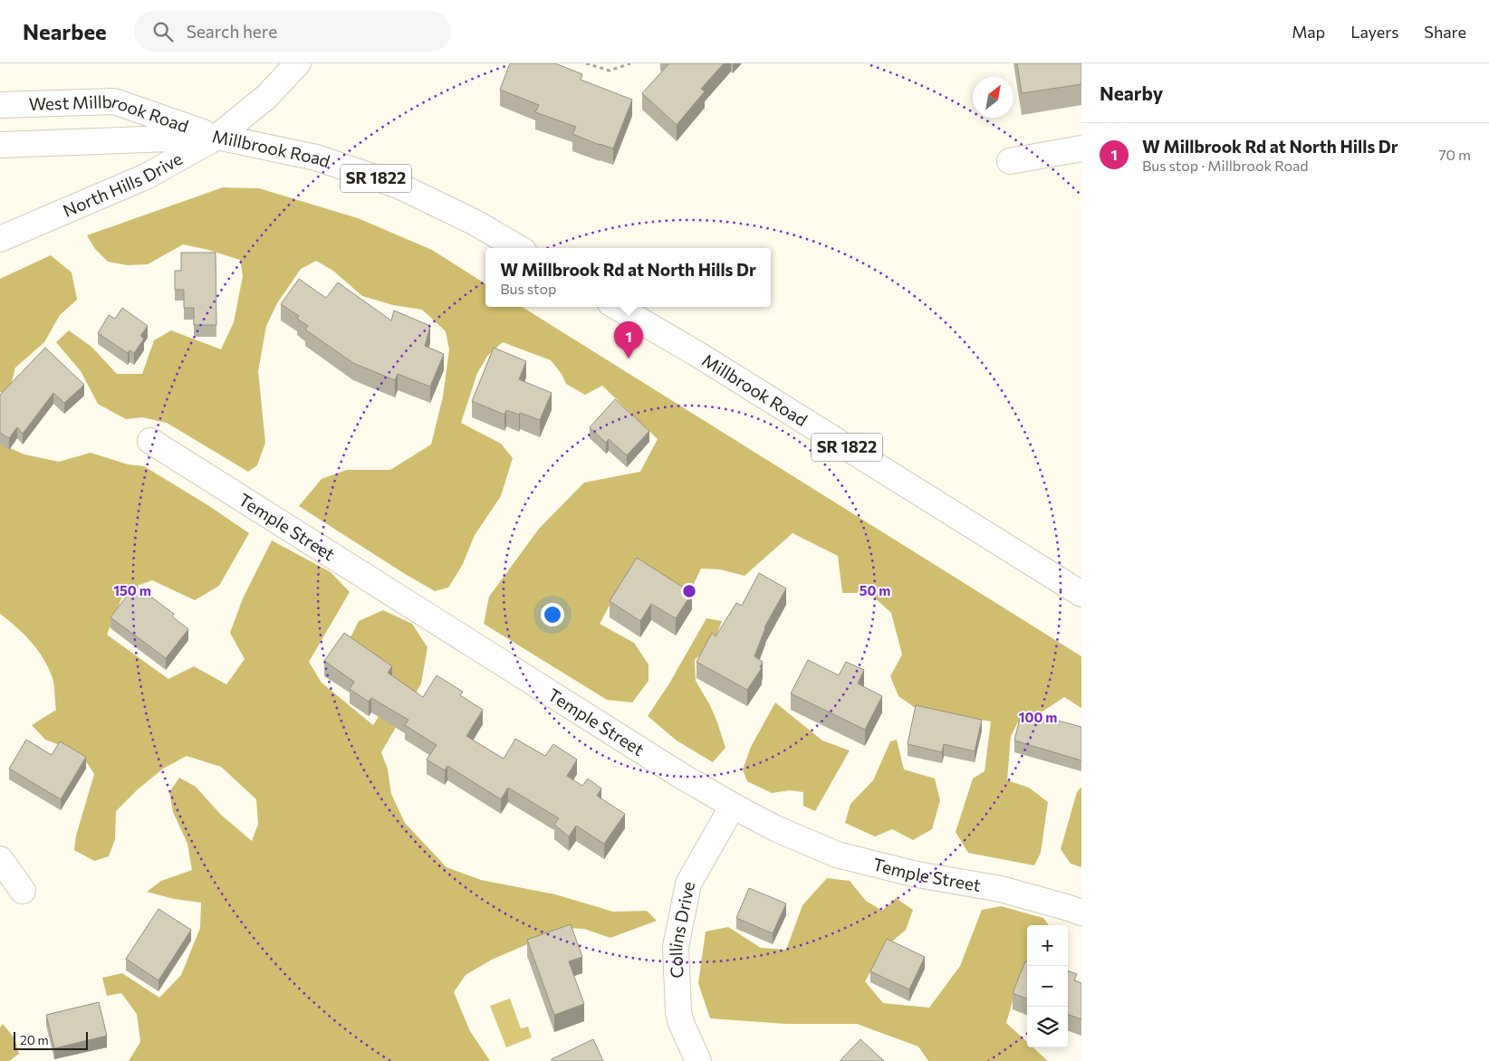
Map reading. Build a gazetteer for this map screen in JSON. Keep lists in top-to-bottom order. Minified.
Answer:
{"streets":{"main road":["West Millbrook Road","Millbrook Road","SR 1822","North Hills Drive","Temple Street","Collins Drive"]},"crossings":[["West Millbrook Road","Millbrook Road"],["West Millbrook Road","North Hills Drive"],["Millbrook Road","North Hills Drive"],["Temple Street","Collins Drive"]],"scale_bar":"20 m","north":"top right","page":{"header":"Nearbee","search":"Search here","nav":["Map","Layers","Share"],"heading":"Nearby","list":[{"mark":"1","name":"W Millbrook Rd at North Hills Dr","note":"Bus stop · Millbrook Road","value":"70 m"}],"popup":["W Millbrook Rd at North Hills Dr","Bus stop"],"pins":"1","map_buttons":["+","−"],"scale":"20 m"},"rings":["50 m","150 m","100 m"]}
